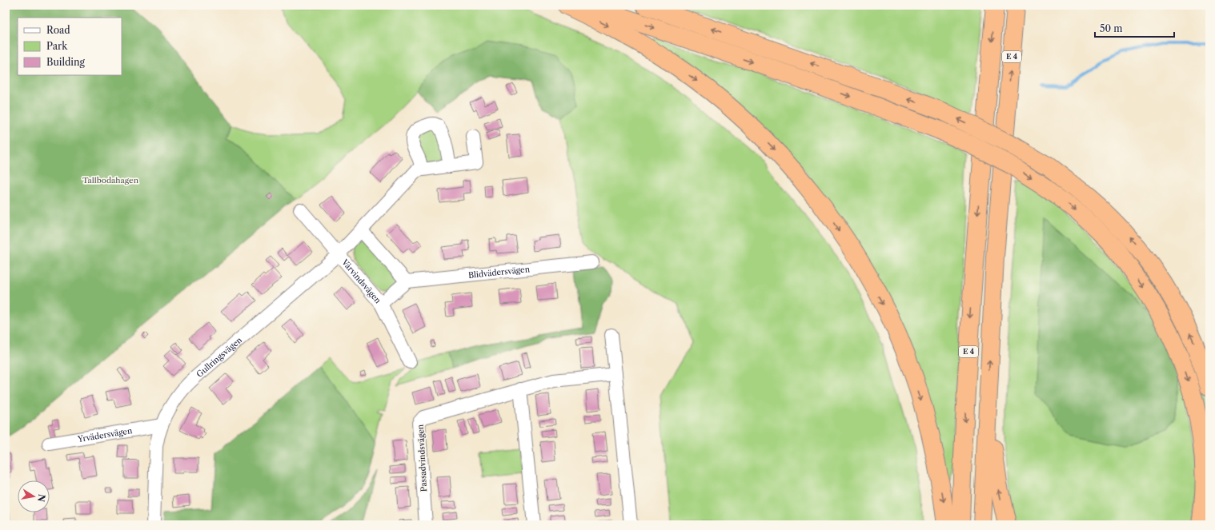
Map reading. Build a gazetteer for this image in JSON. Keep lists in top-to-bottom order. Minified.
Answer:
{"streets":{"highway":["E 4"],"street":["Blidvädersvägen","Vårvindsvägen","Gullringsvägen","Yrvädersvägen","Passadvindsvägen"]},"crossings":[["Vårvindsvägen","Gullringsvägen"],["Gullringsvägen","Yrvädersvägen"]],"parks":["Tallbodahagen"],"legend":["Road","Park","Building"],"scale_bar":"50 m","north":"right"}
